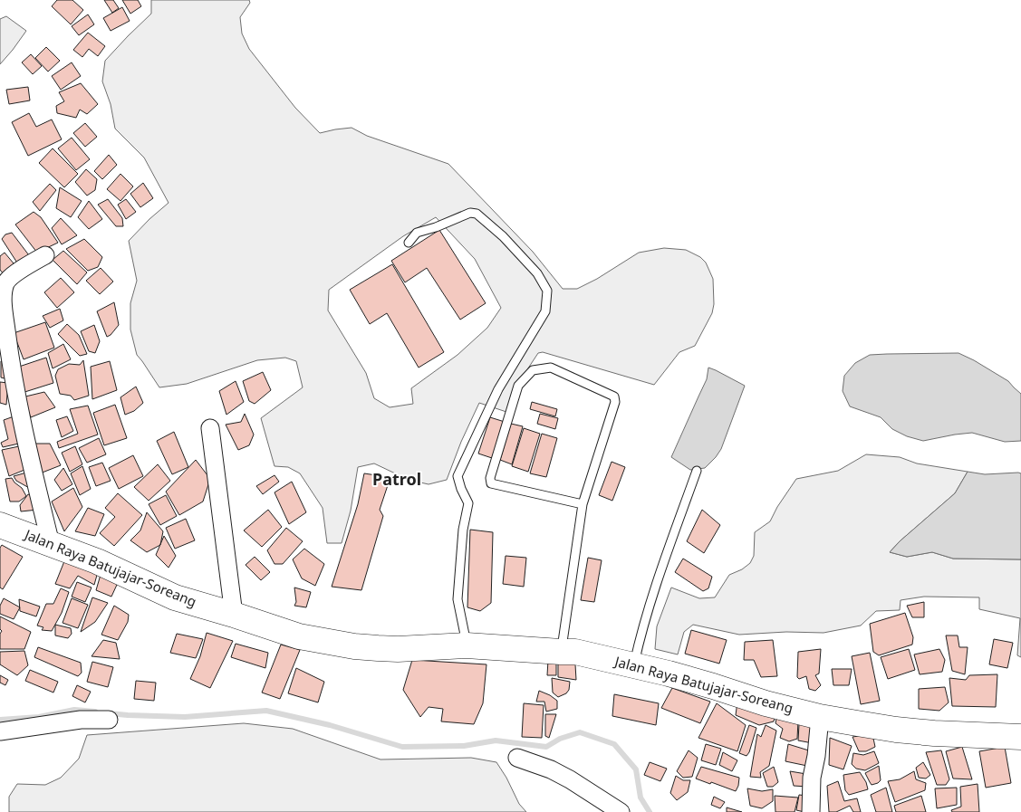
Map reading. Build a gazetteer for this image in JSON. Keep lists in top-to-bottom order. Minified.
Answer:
{"streets":{"highway":["Jalan Raya Batujajar-Soreang"]},"districts":["Patrol"]}
